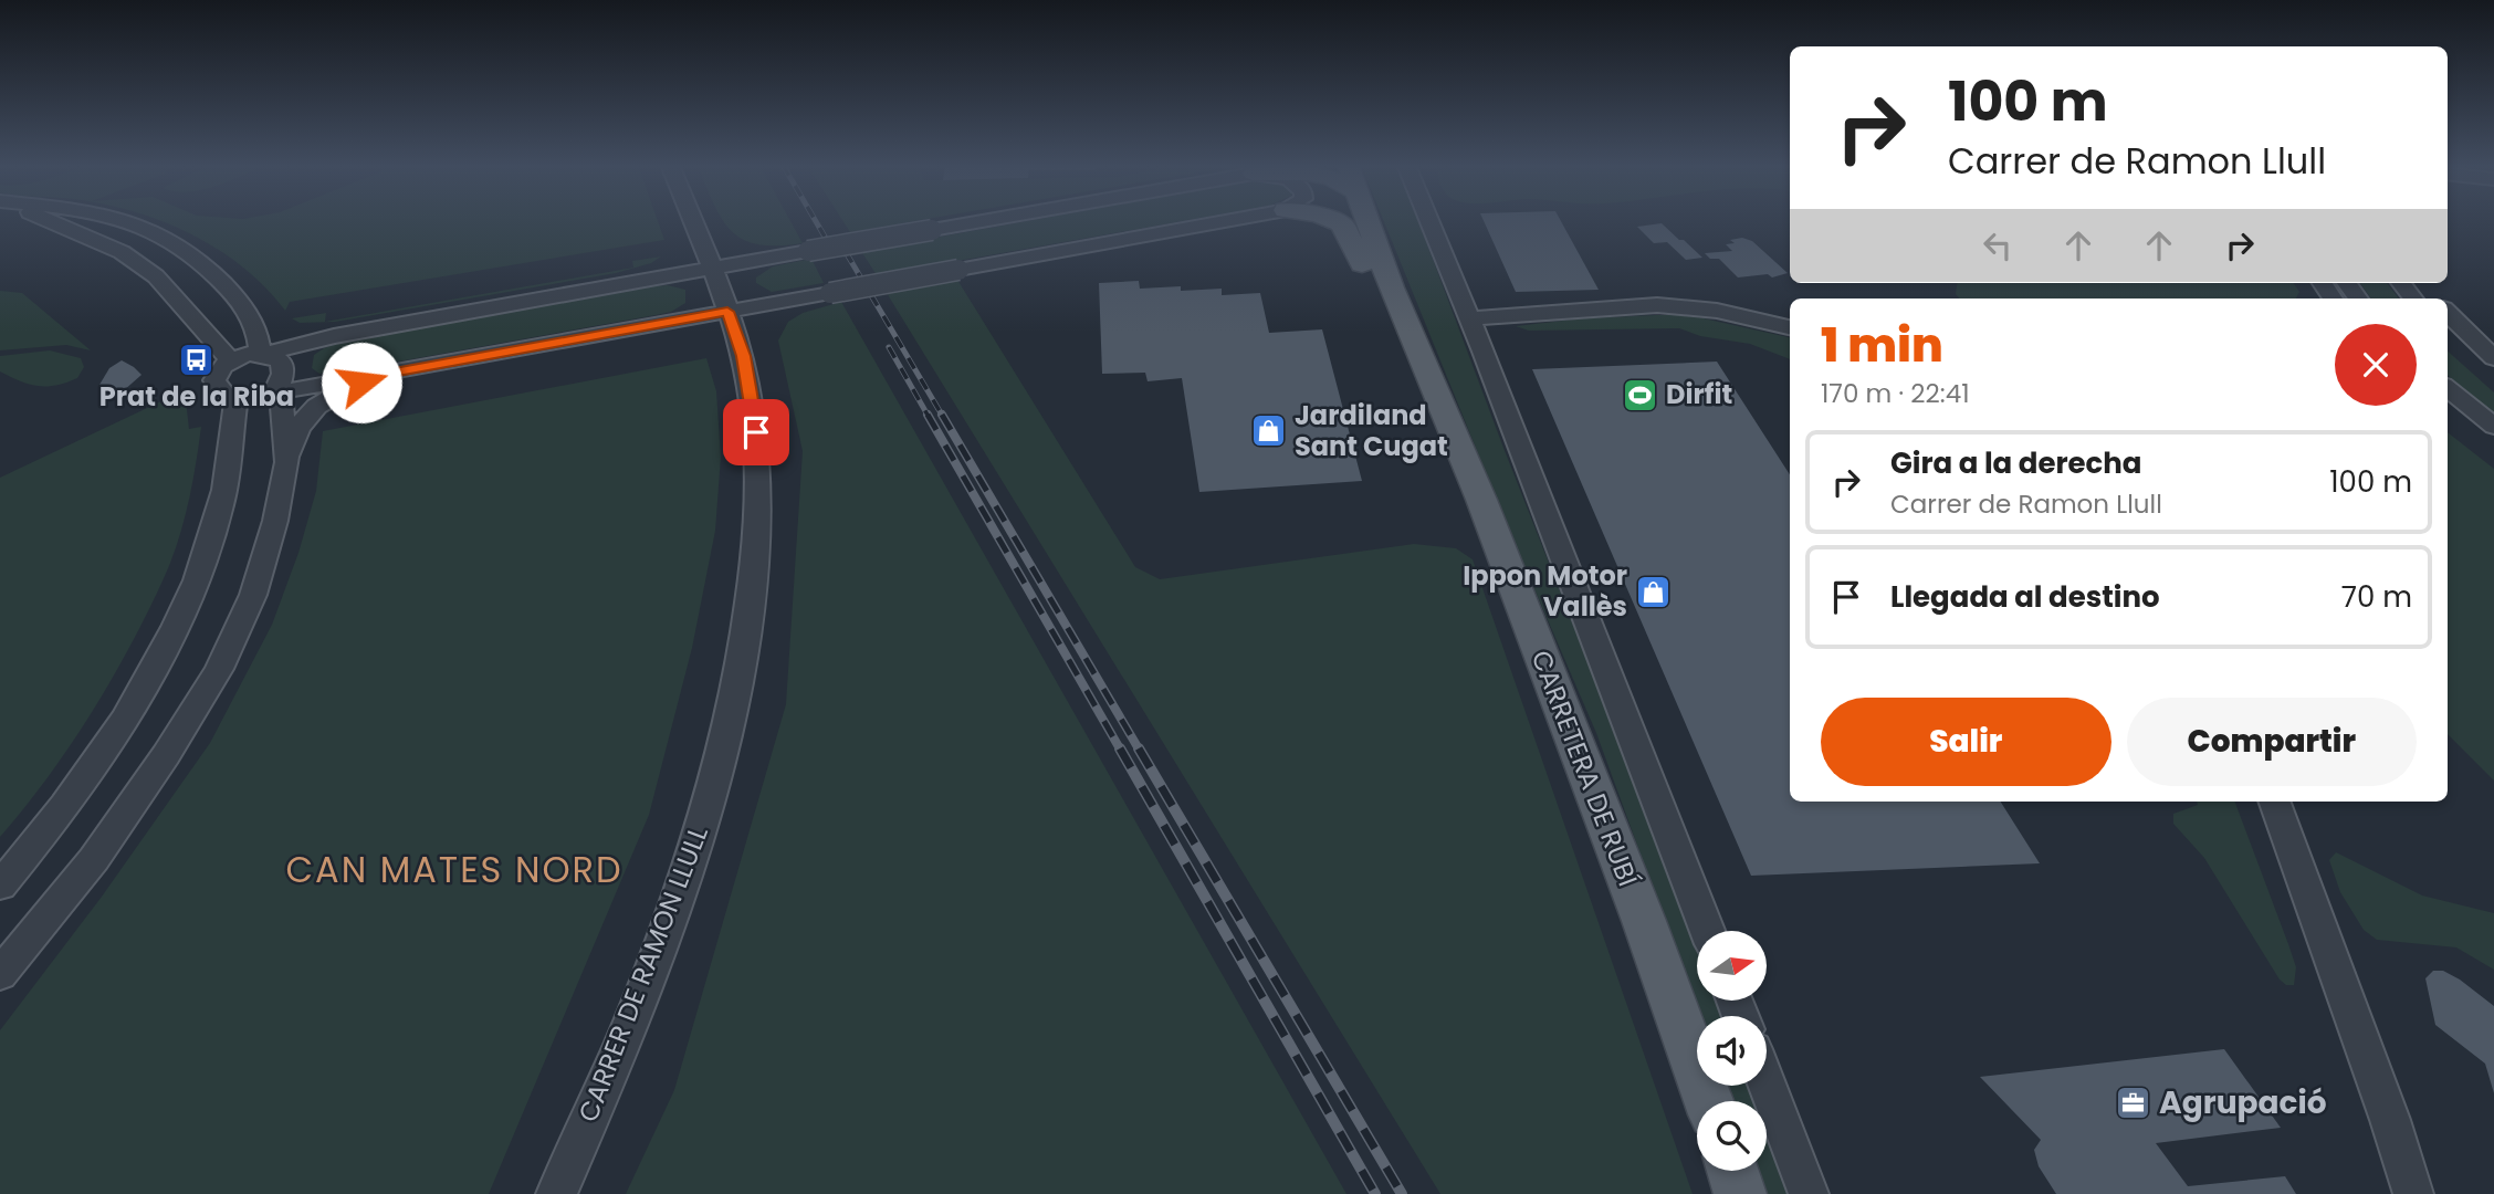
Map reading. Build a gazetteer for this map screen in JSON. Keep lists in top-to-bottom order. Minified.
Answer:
{"streets":{"main road":["CARRETERA DE RUBÍ"],"street":["CARRER DE RAMON LLULL"]},"districts":["CAN MATES NORD"],"places":{"bus stop":["Prat de la Riba"],"sports":["Dirfit"],"shop":["Jardiland Sant Cugat","Ippon Motor Vallès"],"office":["Agrupació"]},"north":"right","page":{"turn":["100 m","Carrer de Ramon Llull"],"heading":["1 min","170 m · 22:41"],"list":[{"name":"Gira a la derecha","note":"Carrer de Ramon Llull","value":"100 m"},{"name":"Llegada al destino","value":"70 m"}],"buttons":["Salir","Compartir"]}}
